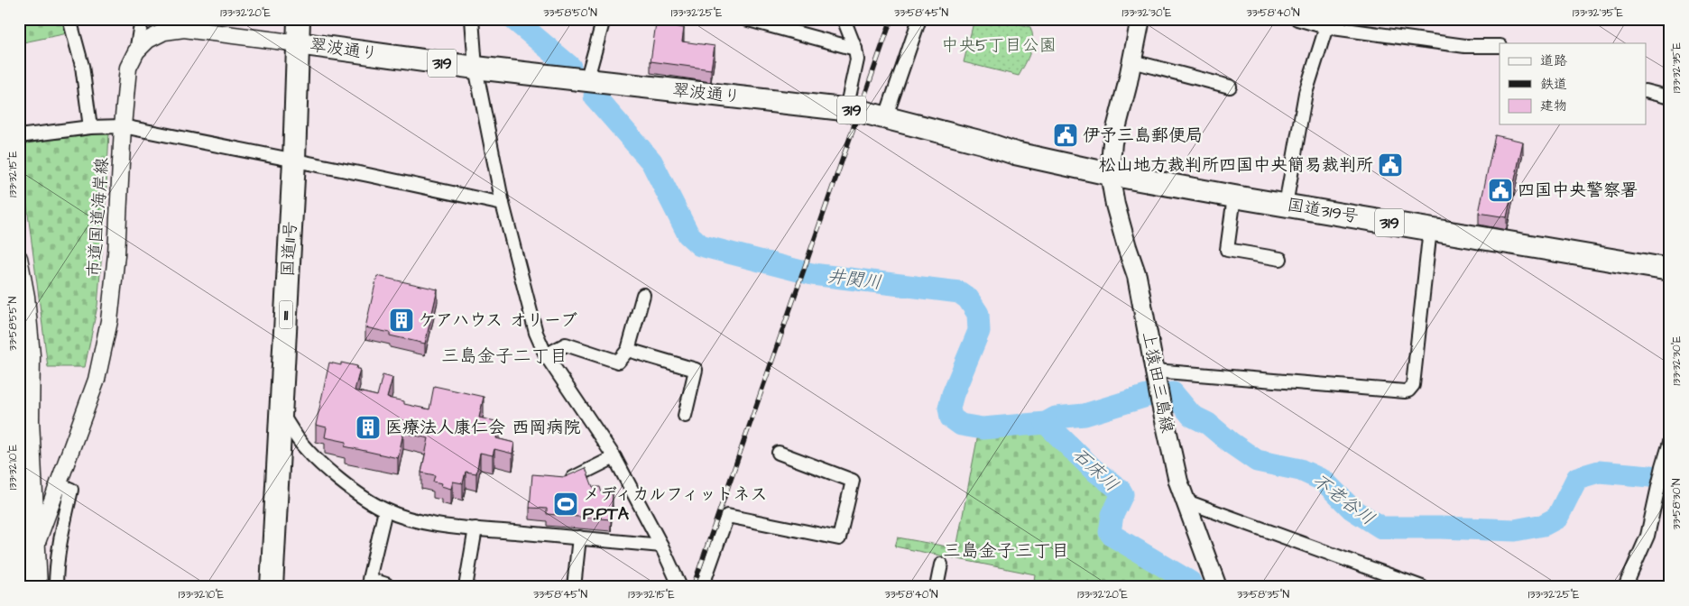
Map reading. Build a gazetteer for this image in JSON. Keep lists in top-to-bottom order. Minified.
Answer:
{"streets":{"highway":["翠波通り","319","国道319号","国道11号","11"],"main road":["上猿田三島線"],"street":["市道国道海岸線"]},"crossings":[["翠波通り","国道319号"],["翠波通り","市道国道海岸線"],["翠波通り","国道11号"],["翠波通り","上猿田三島線"],["国道319号","上猿田三島線"],["市道国道海岸線","国道11号"]],"districts":["三島金子二丁目","三島金子三丁目"],"water":["井関川","石床川","不老谷川"],"parks":["中央5丁目公園"],"places":{"public building":["伊予三島郵便局","松山地方裁判所四国中央簡易裁判所","四国中央警察署"],"building":["ケアハウス オリーブ","医療法人康仁会 西岡病院"],"sports":["メディカルフィットネス P.PTA"]},"legend":["道路","鉄道","建物"],"coordinates":["133°32'20\"E","33°58'50\"N","133°32'25\"E","33°58'45\"N","133°32'30\"E","33°58'40\"N","133°32'35\"E","133°32'15\"E","33°58'55\"N","133°32'10\"E","33°58'30\"N","33°58'35\"N"]}
